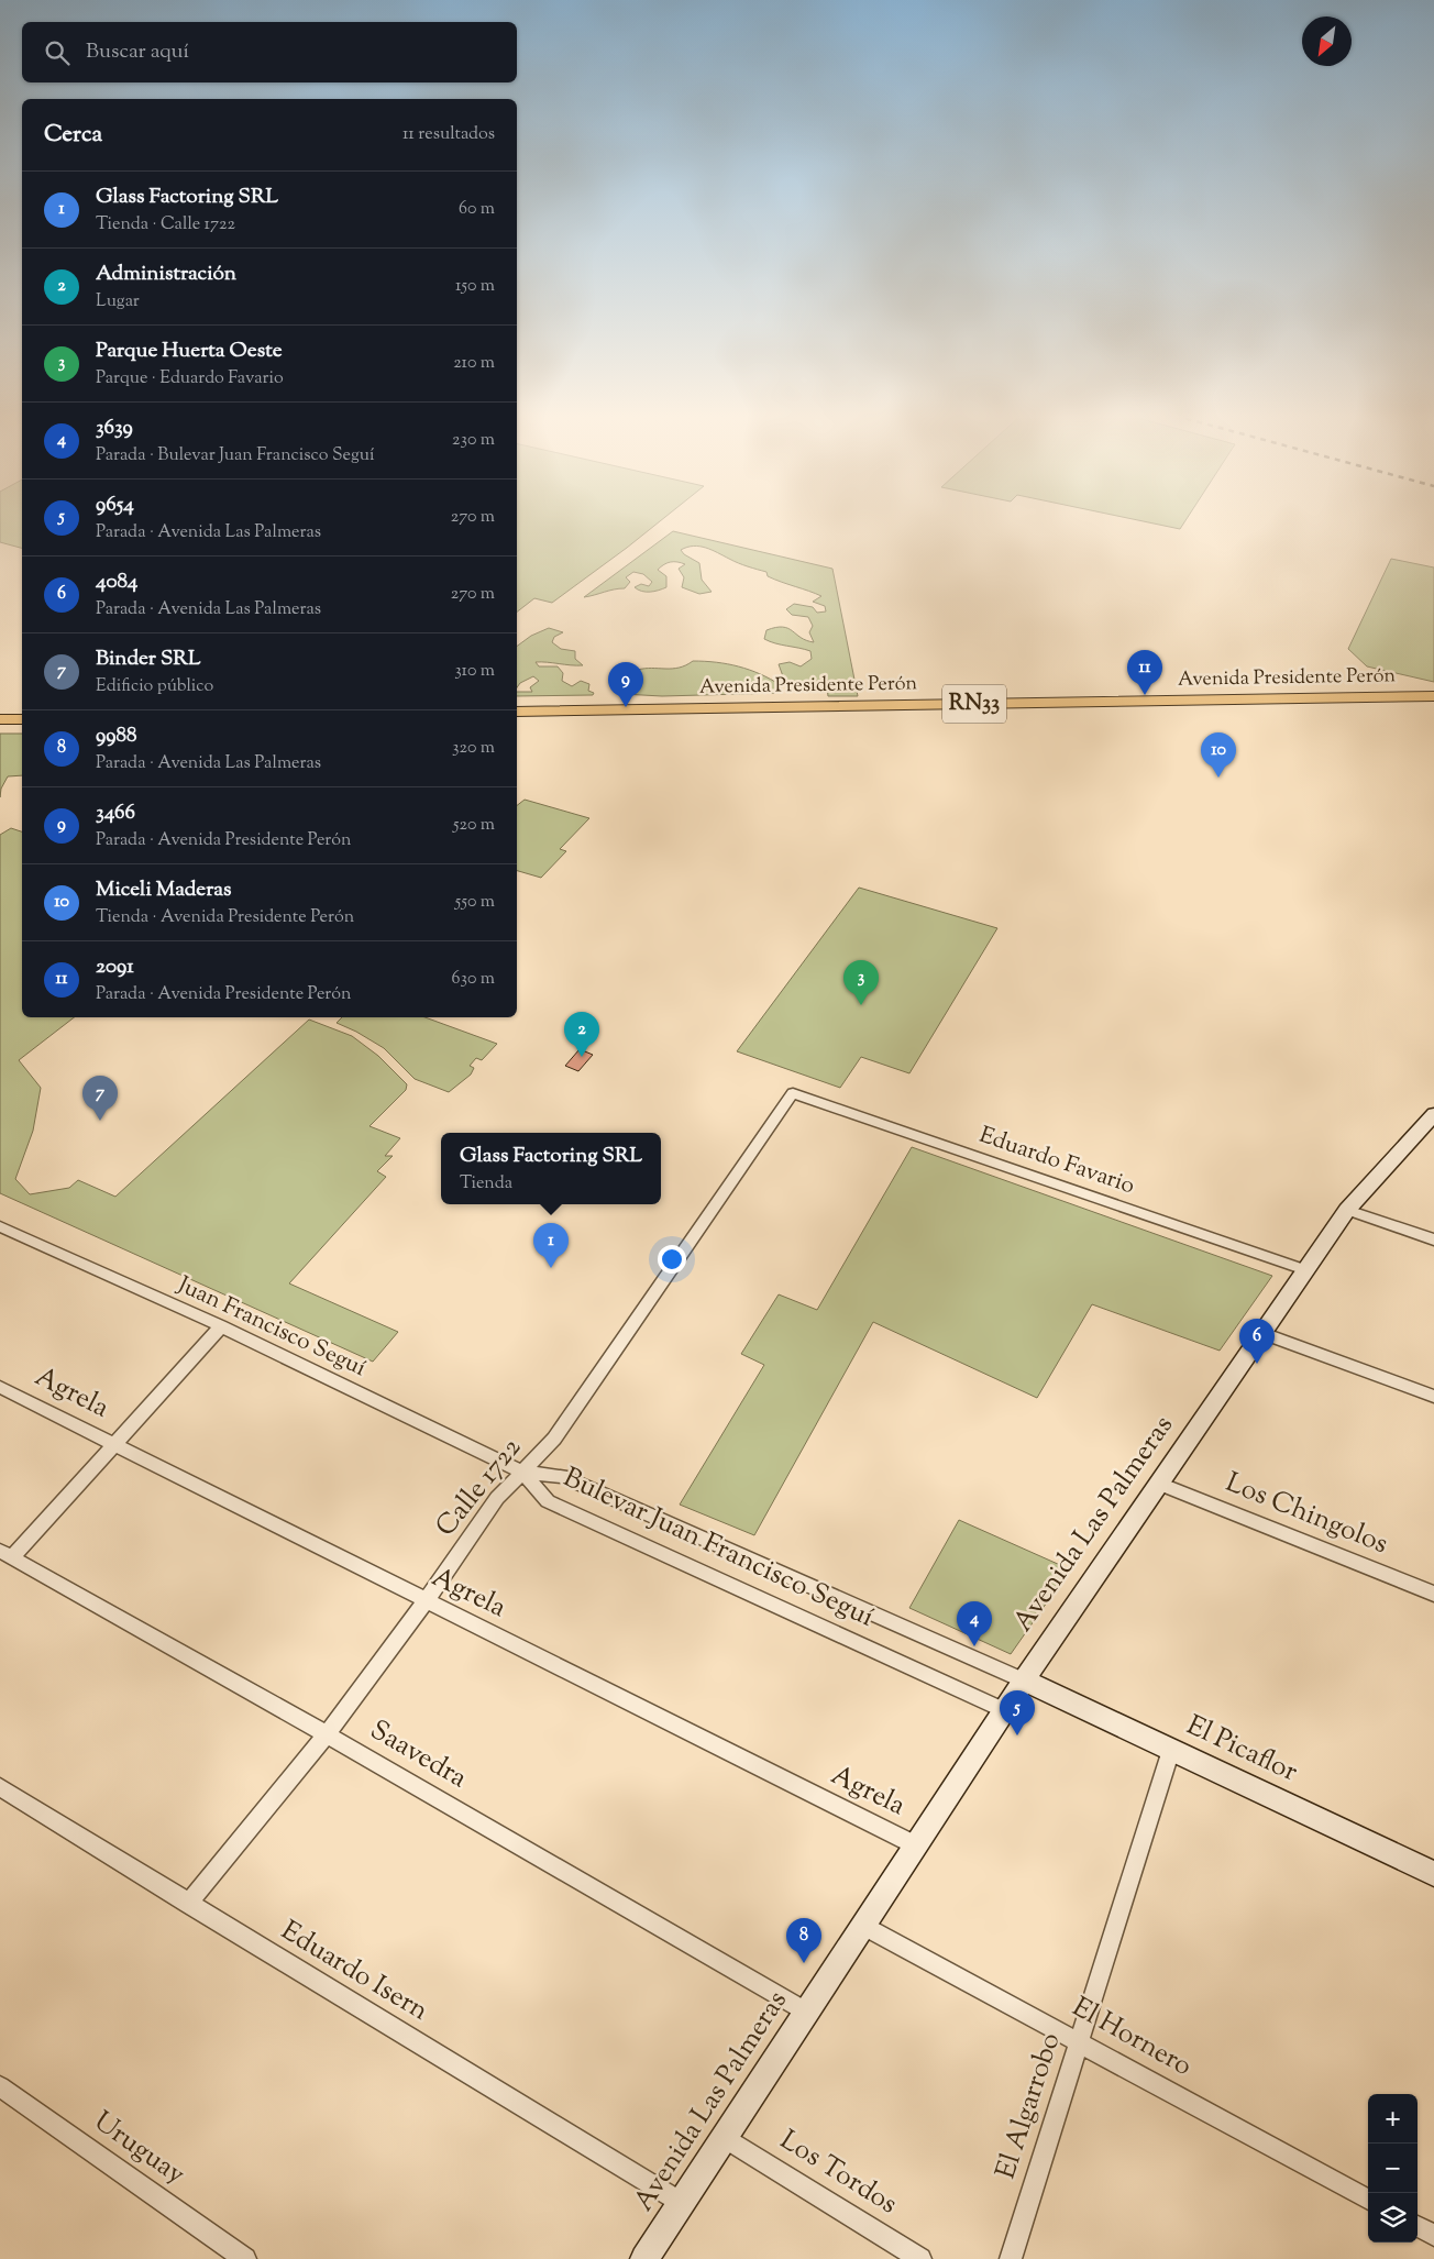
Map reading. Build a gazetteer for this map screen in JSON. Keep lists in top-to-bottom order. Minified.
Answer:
{"streets":{"main road":["Avenida Presidente Perón","RN33","Avenida Las Palmeras","El Picaflor"],"street":["Eduardo Favario","Juan Francisco Seguí","Agrela","Calle 1722","Los Chingolos","Bulevar Juan Francisco Seguí","Saavedra","Eduardo Isern","El Hornero","El Algarrobo","Uruguay","Los Tordos"]},"crossings":[["Eduardo Favario","Calle 1722"],["Eduardo Favario","Avenida Las Palmeras"],["Juan Francisco Seguí","Calle 1722"],["Juan Francisco Seguí","Bulevar Juan Francisco Seguí"],["Agrela","Calle 1722"],["Agrela","Avenida Las Palmeras"],["Calle 1722","Bulevar Juan Francisco Seguí"],["Calle 1722","Saavedra"],["Calle 1722","Eduardo Isern"],["Los Chingolos","Avenida Las Palmeras"],["Avenida Las Palmeras","Bulevar Juan Francisco Seguí"],["Avenida Las Palmeras","El Picaflor"],["Avenida Las Palmeras","Saavedra"],["Avenida Las Palmeras","Eduardo Isern"],["Avenida Las Palmeras","El Hornero"],["Avenida Las Palmeras","Los Tordos"],["Bulevar Juan Francisco Seguí","El Picaflor"],["El Picaflor","El Algarrobo"],["El Hornero","El Algarrobo"]],"north":"bottom left","page":{"search":"Buscar aquí","heading":["Cerca","11 resultados"],"list":[{"mark":"1","name":"Glass Factoring SRL","note":"Tienda · Calle 1722","value":"60 m"},{"mark":"2","name":"Administración","note":"Lugar","value":"150 m"},{"mark":"3","name":"Parque Huerta Oeste","note":"Parque · Eduardo Favario","value":"210 m"},{"mark":"4","name":"3639","note":"Parada · Bulevar Juan Francisco Seguí","value":"230 m"},{"mark":"5","name":"9654","note":"Parada · Avenida Las Palmeras","value":"270 m"},{"mark":"6","name":"4084","note":"Parada · Avenida Las Palmeras","value":"270 m"},{"mark":"7","name":"Binder SRL","note":"Edificio público","value":"310 m"},{"mark":"8","name":"9988","note":"Parada · Avenida Las Palmeras","value":"320 m"},{"mark":"9","name":"3466","note":"Parada · Avenida Presidente Perón","value":"520 m"},{"mark":"10","name":"Miceli Maderas","note":"Tienda · Avenida Presidente Perón","value":"550 m"},{"mark":"11","name":"2091","note":"Parada · Avenida Presidente Perón","value":"630 m"}],"pins":["11","9","10","3","2","7","1","6","4","5","8"],"popup":["Glass Factoring SRL","Tienda"],"map_buttons":["+","−"]}}
